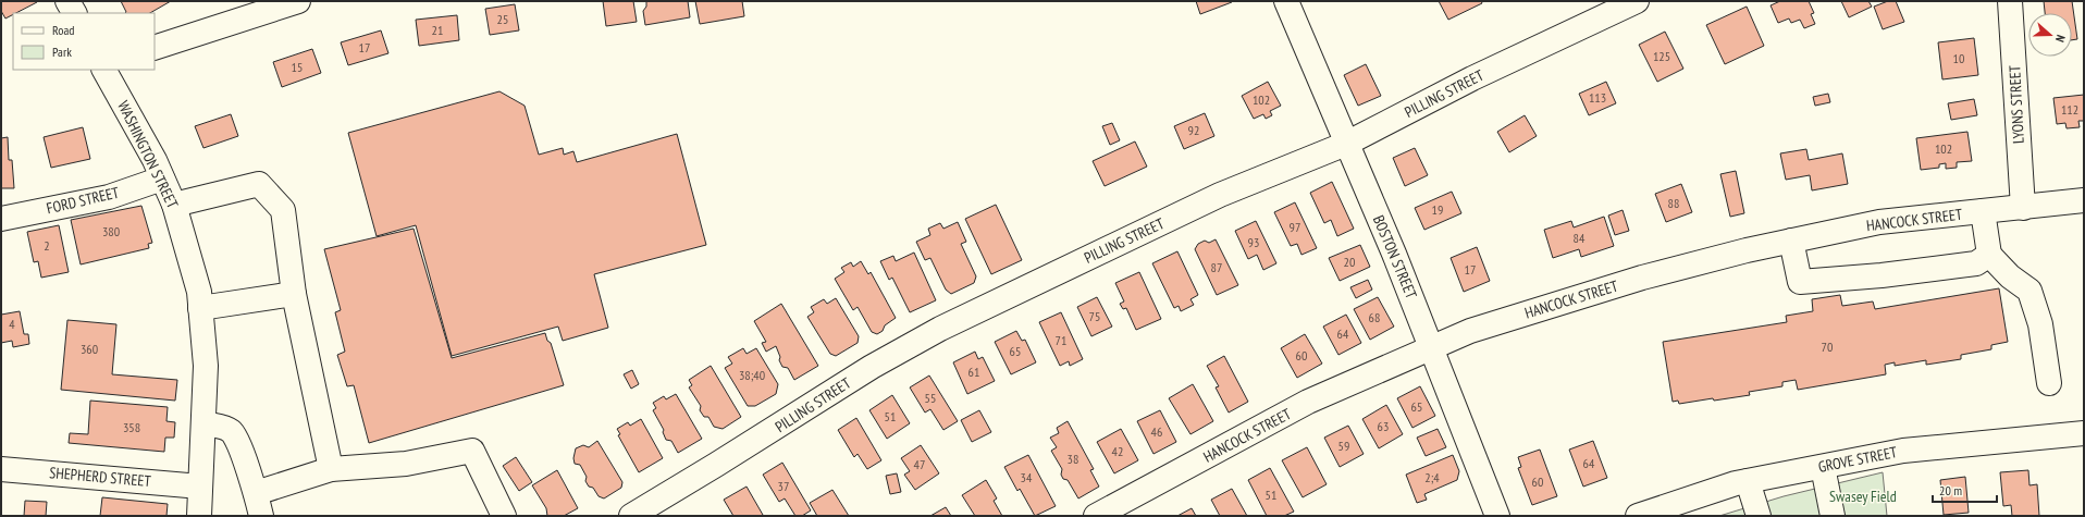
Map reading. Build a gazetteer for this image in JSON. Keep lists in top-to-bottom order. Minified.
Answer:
{"streets":{"street":["PILLING STREET","LYONS STREET","WASHINGTON STREET","FORD STREET","HANCOCK STREET","BOSTON STREET","GROVE STREET","SHEPHERD STREET"]},"crossings":[["PILLING STREET","BOSTON STREET"],["LYONS STREET","HANCOCK STREET"],["WASHINGTON STREET","FORD STREET"],["WASHINGTON STREET","SHEPHERD STREET"],["HANCOCK STREET","BOSTON STREET"]],"parks":["Swasey Field"],"house_numbers":["25","21","17","125","10","15","113","102","112","92","102","88","19","97","380","84","93","2","20","87","17","75","68","4","64","71","70","360","65","60","61","38;40","55","65","51","63","358","46","59","42","38","64","47","34","2;4","60","37","51"],"legend":["Road","Park"],"scale_bar":"20 m","north":"right"}
